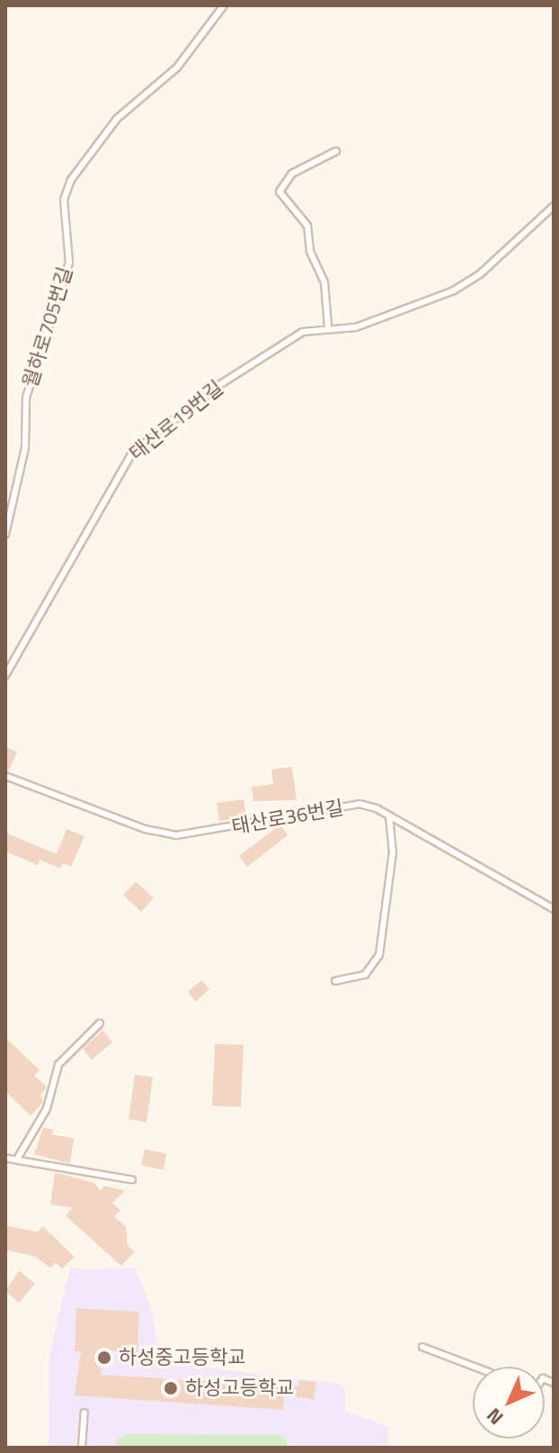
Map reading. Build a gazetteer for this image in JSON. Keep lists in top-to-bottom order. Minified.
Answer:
{"streets":{"lane":["월하로705번길","태산로19번길","태산로36번길"]},"places":["하성중고등학교","하성고등학교"],"north":"bottom left"}
